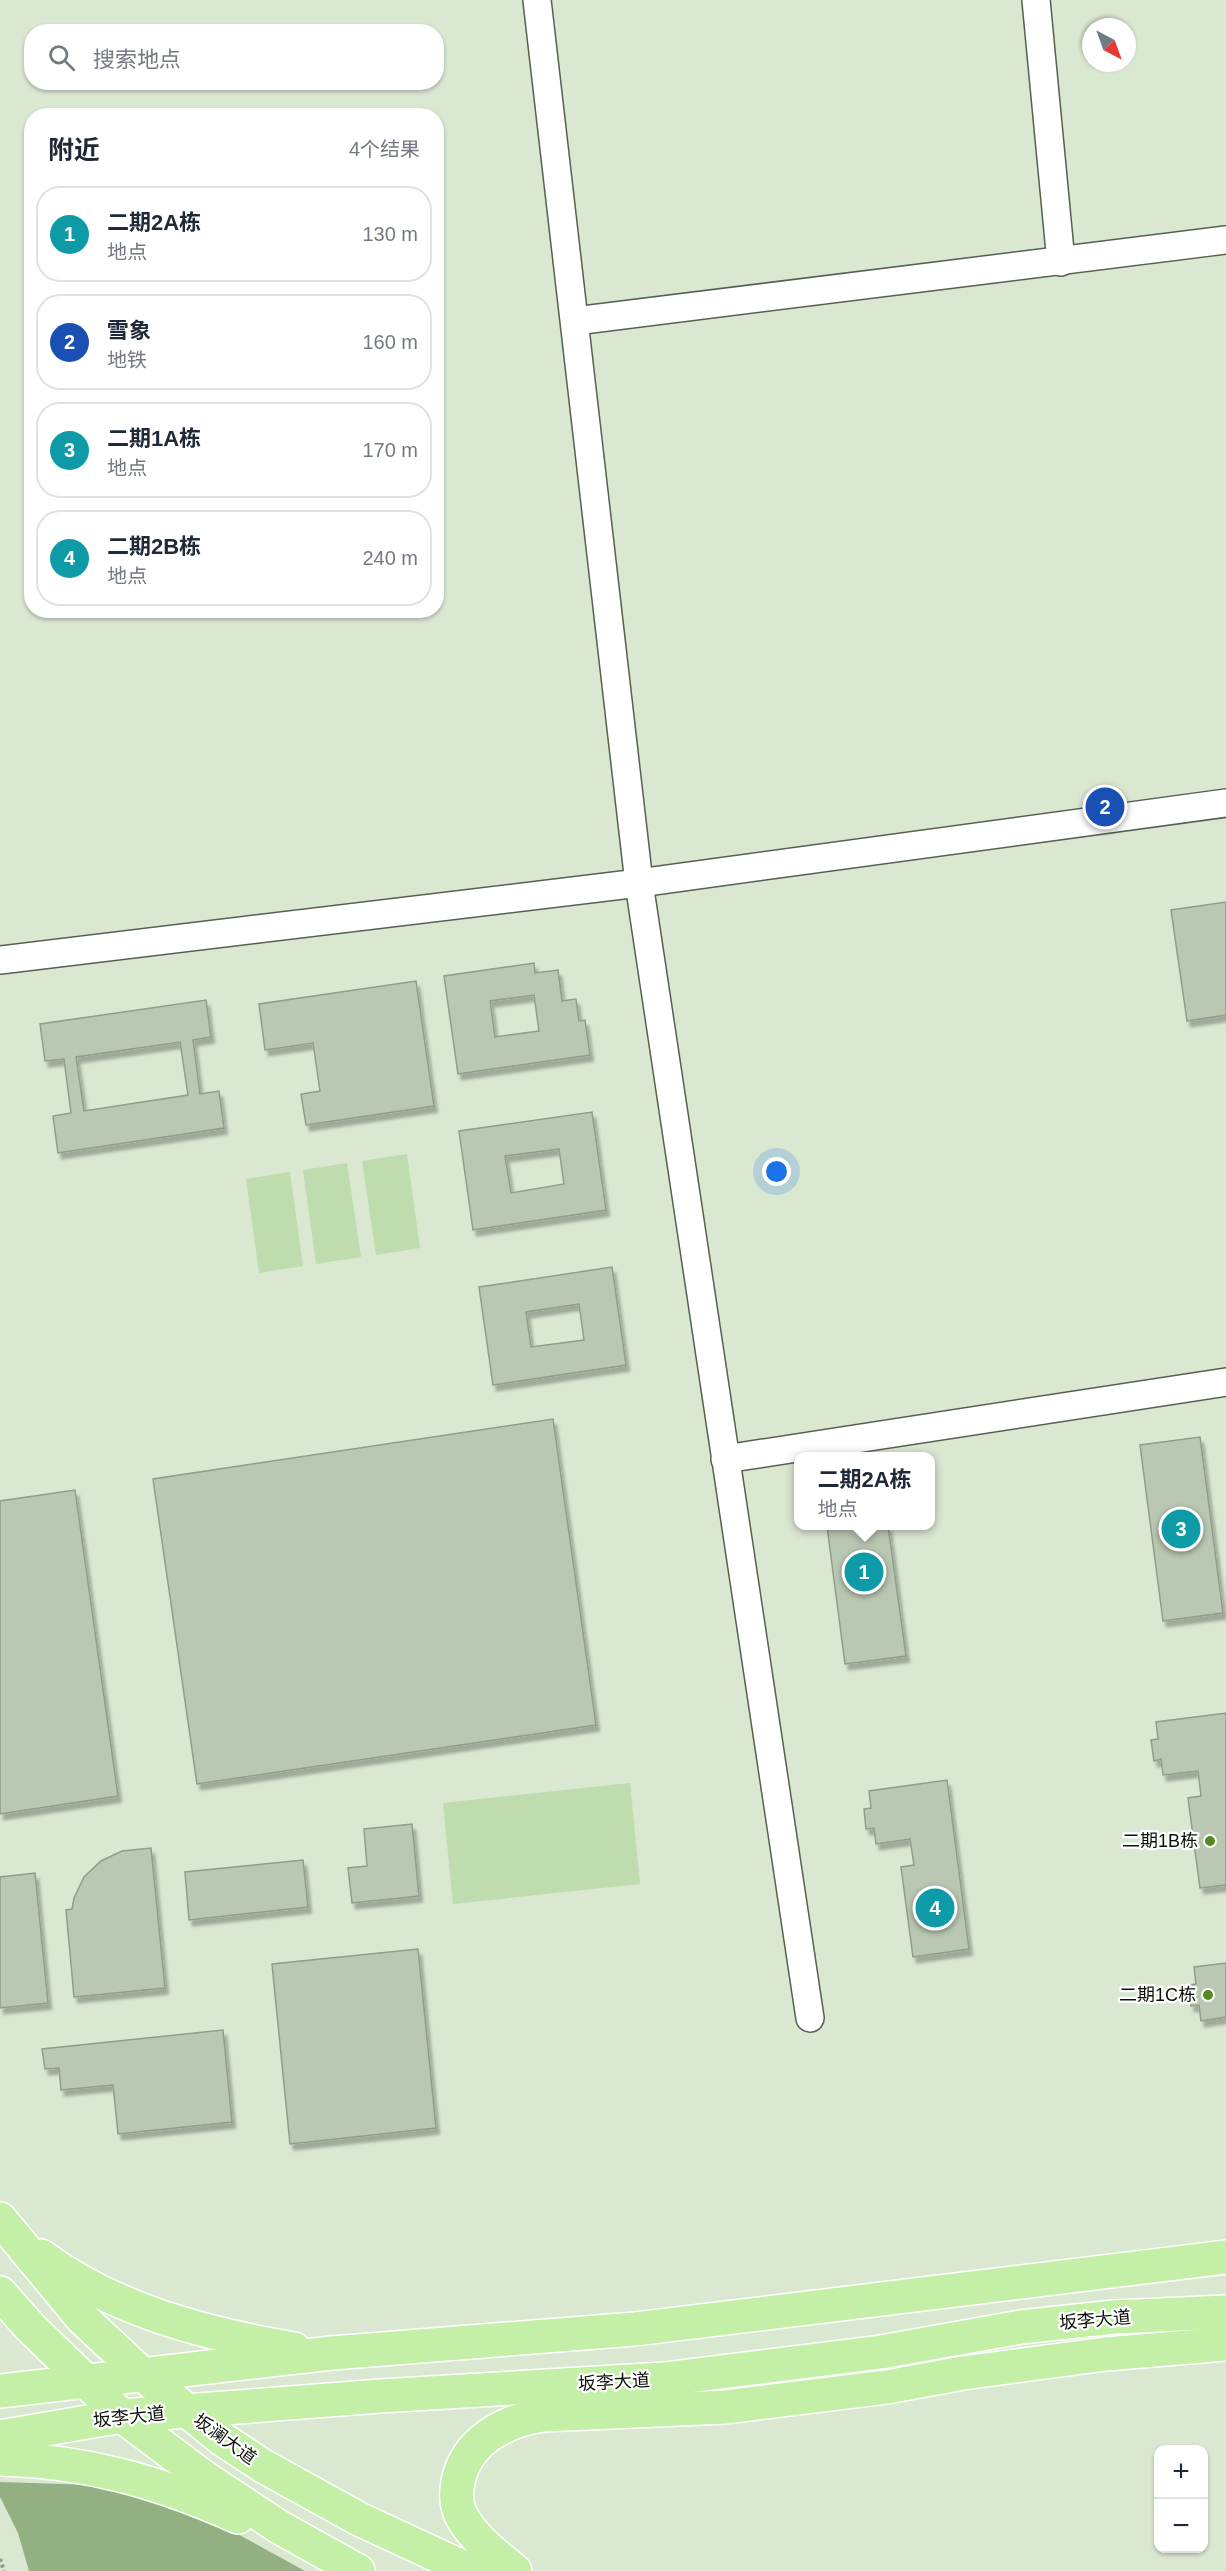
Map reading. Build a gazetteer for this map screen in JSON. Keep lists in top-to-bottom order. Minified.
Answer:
{"streets":{"main road":["坂李大道","坂澜大道"]},"crossings":[["坂李大道","坂澜大道"]],"places":["二期1B栋","二期1C栋"],"north":"bottom right","page":{"search":"搜索地点","heading":["附近","4个结果"],"list":[{"mark":"1","name":"二期2A栋","note":"地点","value":"130 m"},{"mark":"2","name":"雪象","note":"地铁","value":"160 m"},{"mark":"3","name":"二期1A栋","note":"地点","value":"170 m"},{"mark":"4","name":"二期2B栋","note":"地点","value":"240 m"}],"pins":["2","3","1","4"],"popup":["二期2A栋","地点"],"map_buttons":["+","−"]}}
